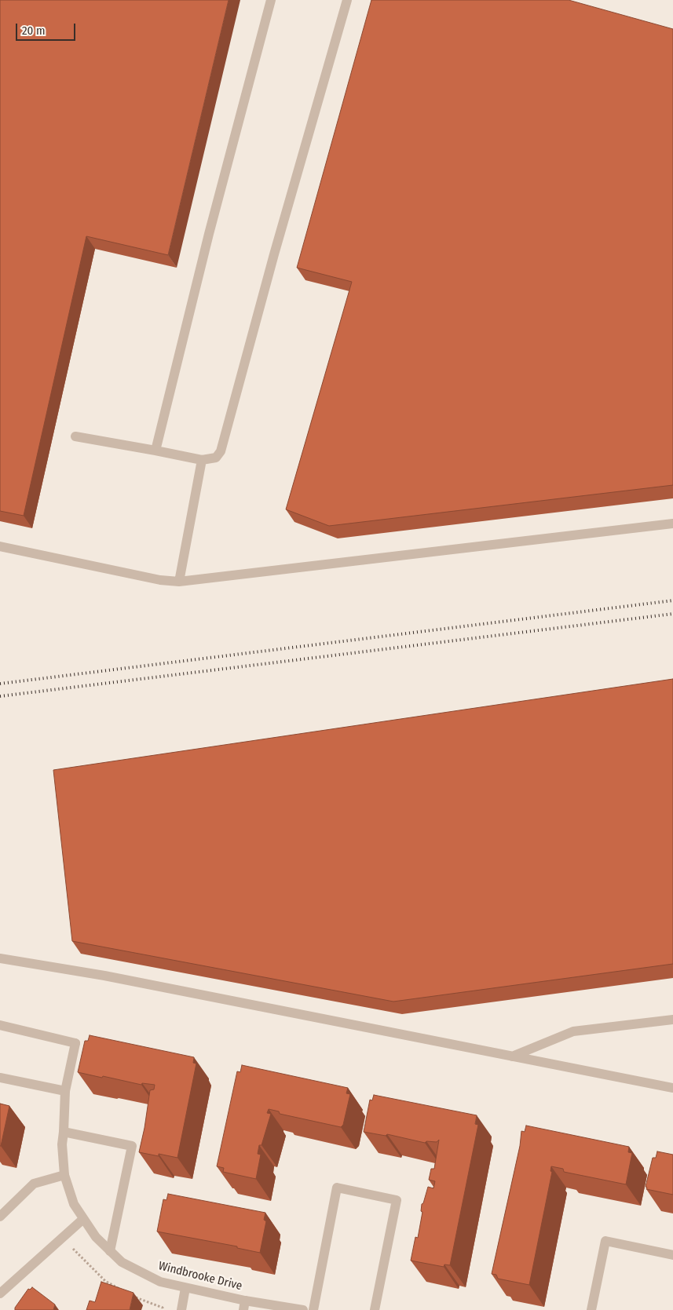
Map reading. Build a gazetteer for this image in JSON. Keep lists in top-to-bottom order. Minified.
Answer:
{"streets":{"street":["Windbrooke Drive"]},"scale_bar":"20 m"}
